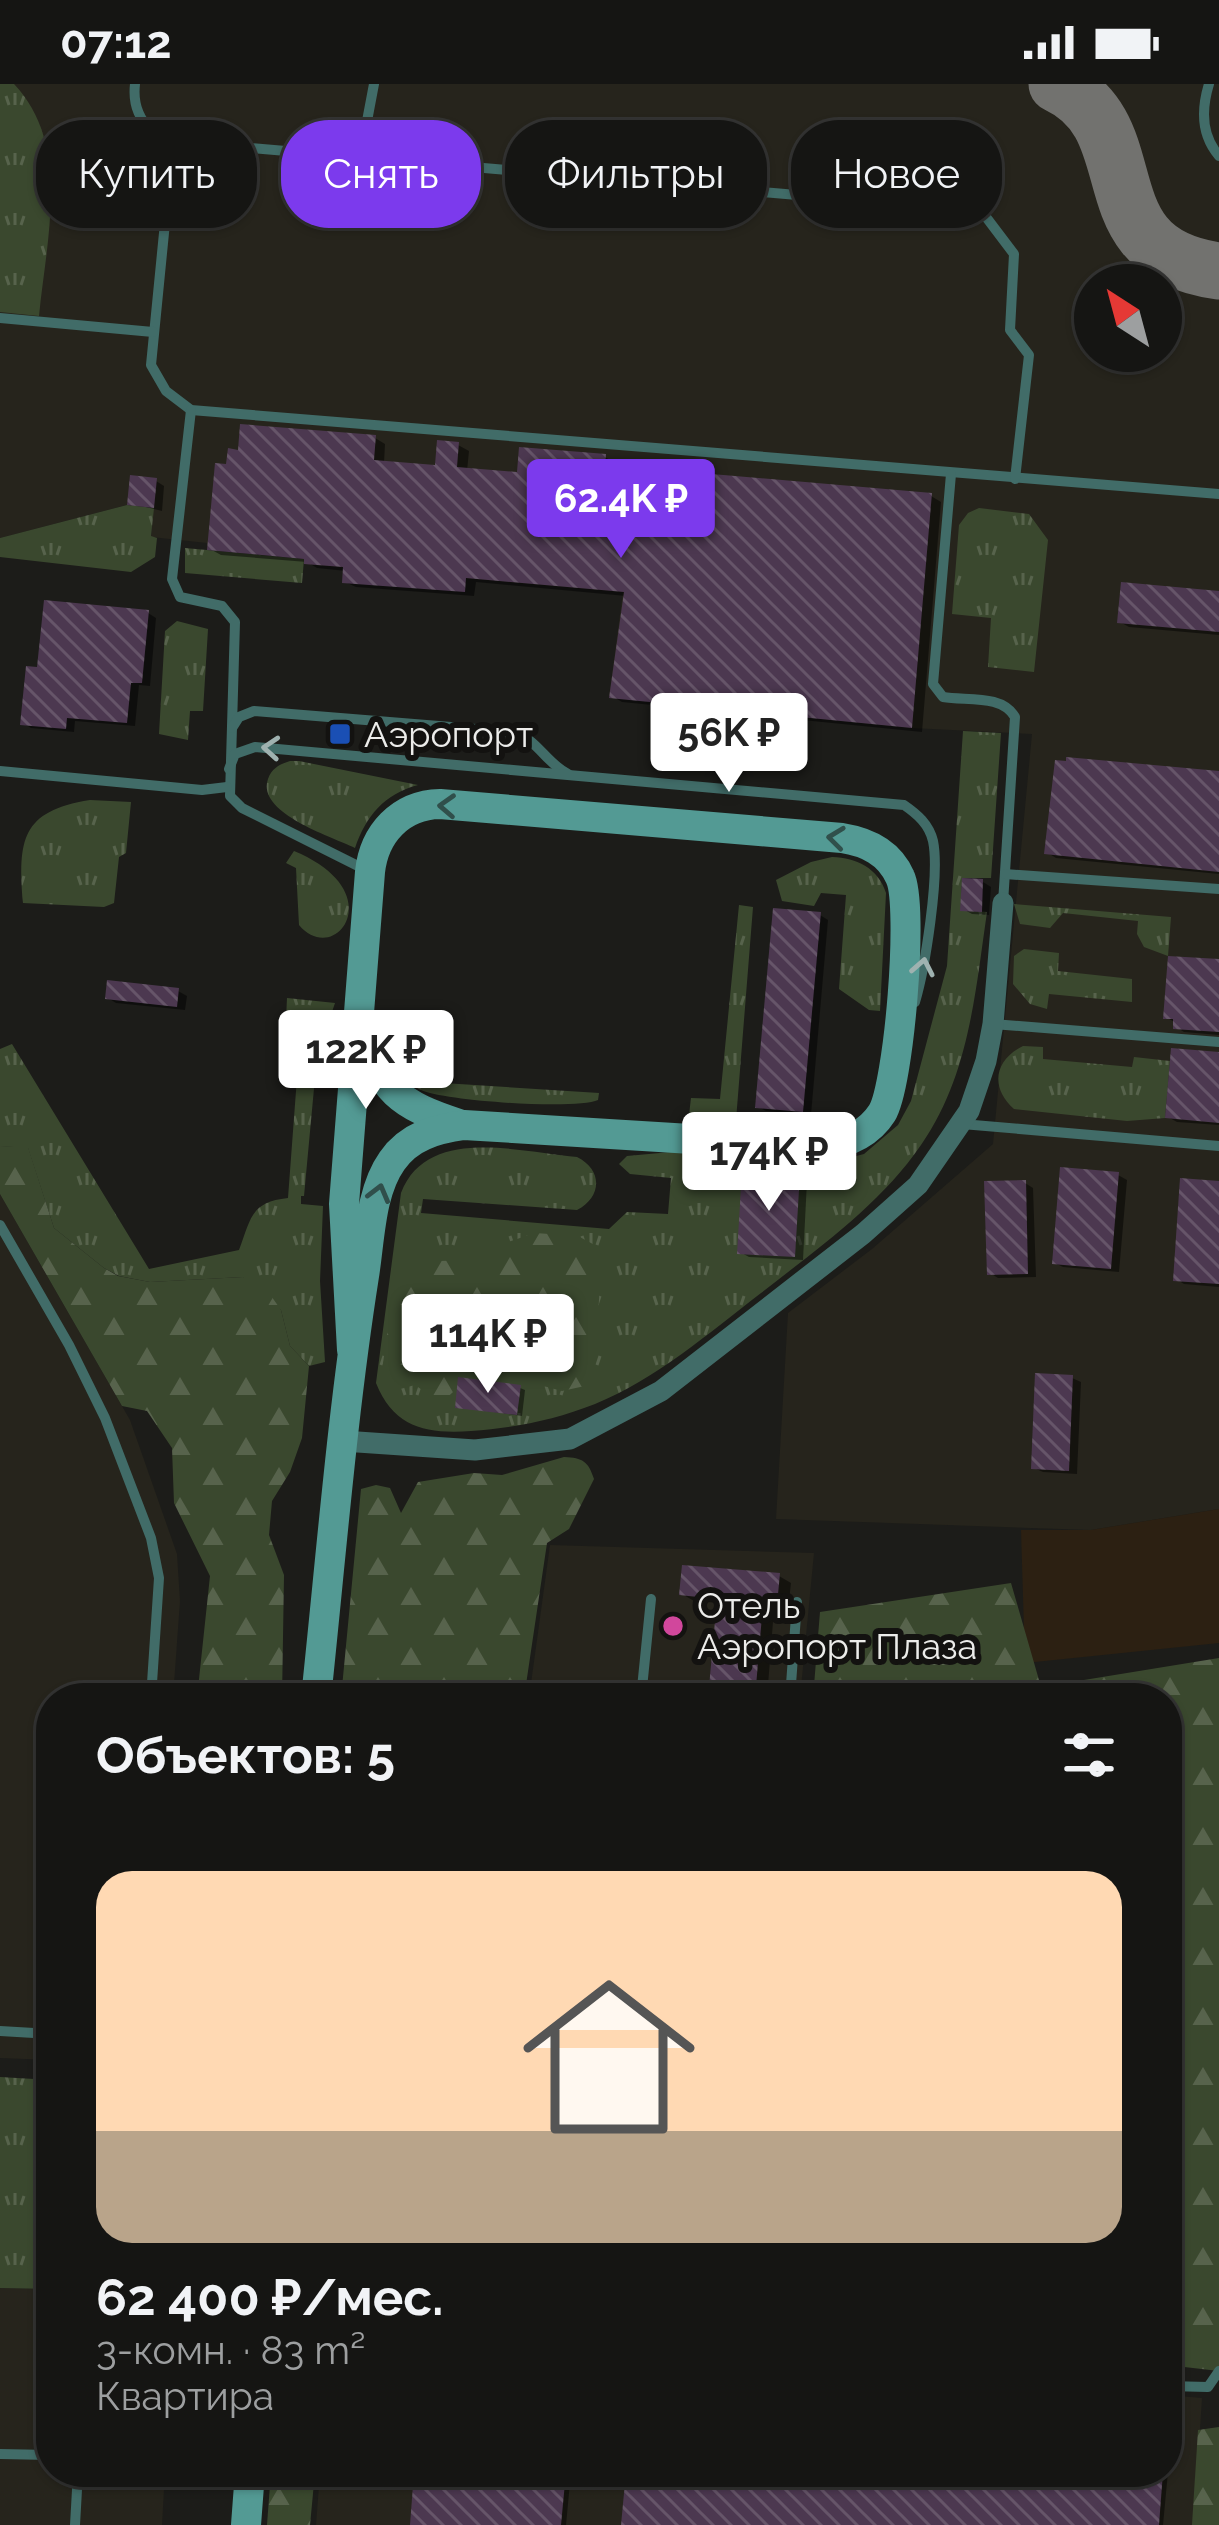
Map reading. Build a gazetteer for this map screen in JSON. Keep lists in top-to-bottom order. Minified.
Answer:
{"places":{"transit":["Аэропорт"],"other":["Отель Аэропорт Плаза"]},"north":"top left","page":{"status":"07:12","chip":["Купить","Снять","Фильтры","Новое"],"price":["62.4K ₽","56K ₽","122K ₽","174K ₽","114K ₽"],"heading":"Объектов: 5","list":[{"name":"62 400 ₽/мес.","note":"3-комн. · 83 m² · Квартира"}]}}
